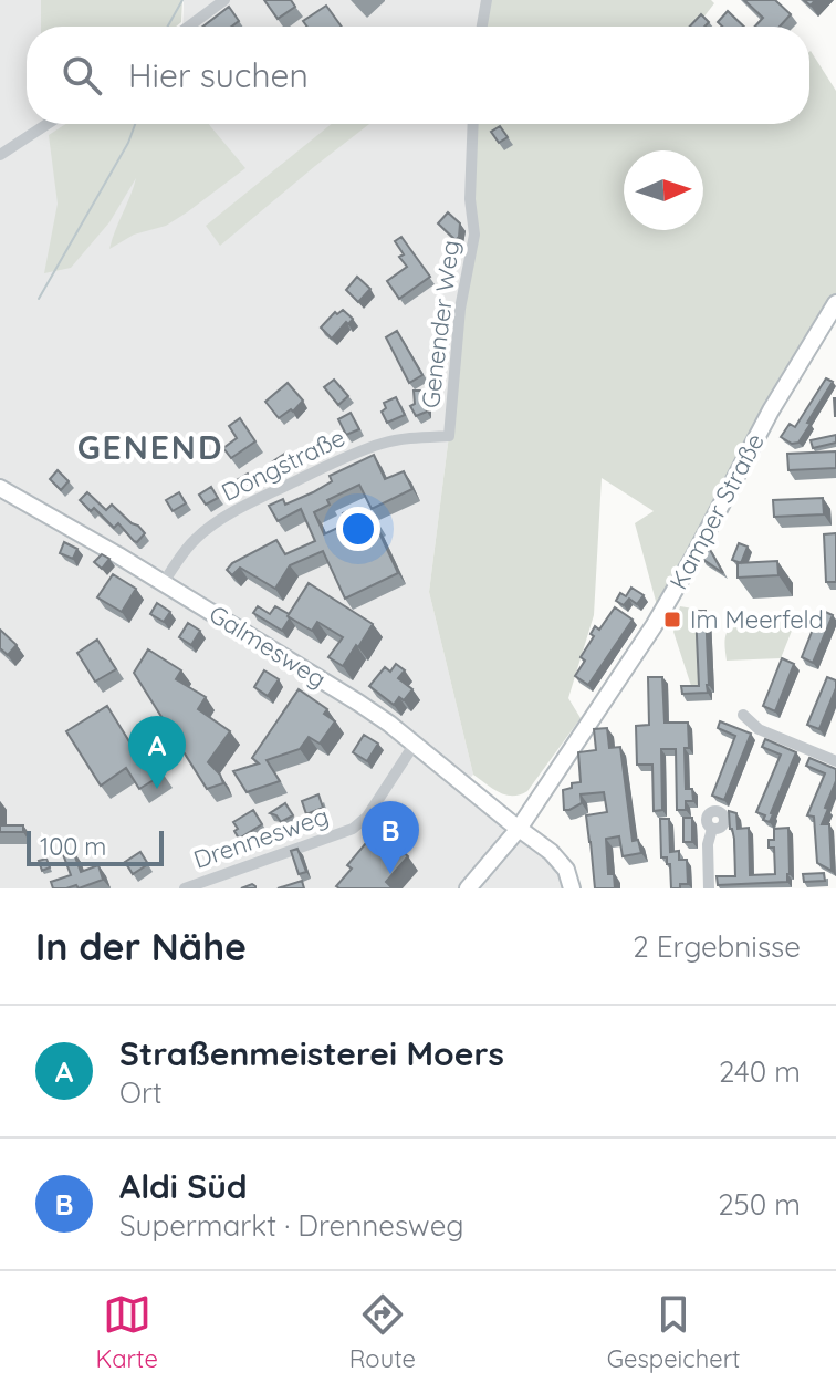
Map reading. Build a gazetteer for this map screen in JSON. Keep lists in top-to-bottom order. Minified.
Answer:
{"streets":{"street":["Genender Weg","Dongstraße","Kamper Straße","Galmesweg","Drennesweg"]},"crossings":[["Genender Weg","Dongstraße"],["Dongstraße","Galmesweg"],["Kamper Straße","Galmesweg"],["Galmesweg","Drennesweg"]],"districts":["GENEND"],"places":{"transit":["Im Meerfeld"]},"scale_bar":"100 m","north":"right","page":{"search":"Hier suchen","pins":["A","B"],"scale":"100 m","heading":["In der Nähe","2 Ergebnisse"],"list":[{"mark":"A","name":"Straßenmeisterei Moers","note":"Ort","value":"240 m"},{"mark":"B","name":"Aldi Süd","note":"Supermarkt · Drennesweg","value":"250 m"}],"nav":["Karte","Route","Gespeichert"]}}
